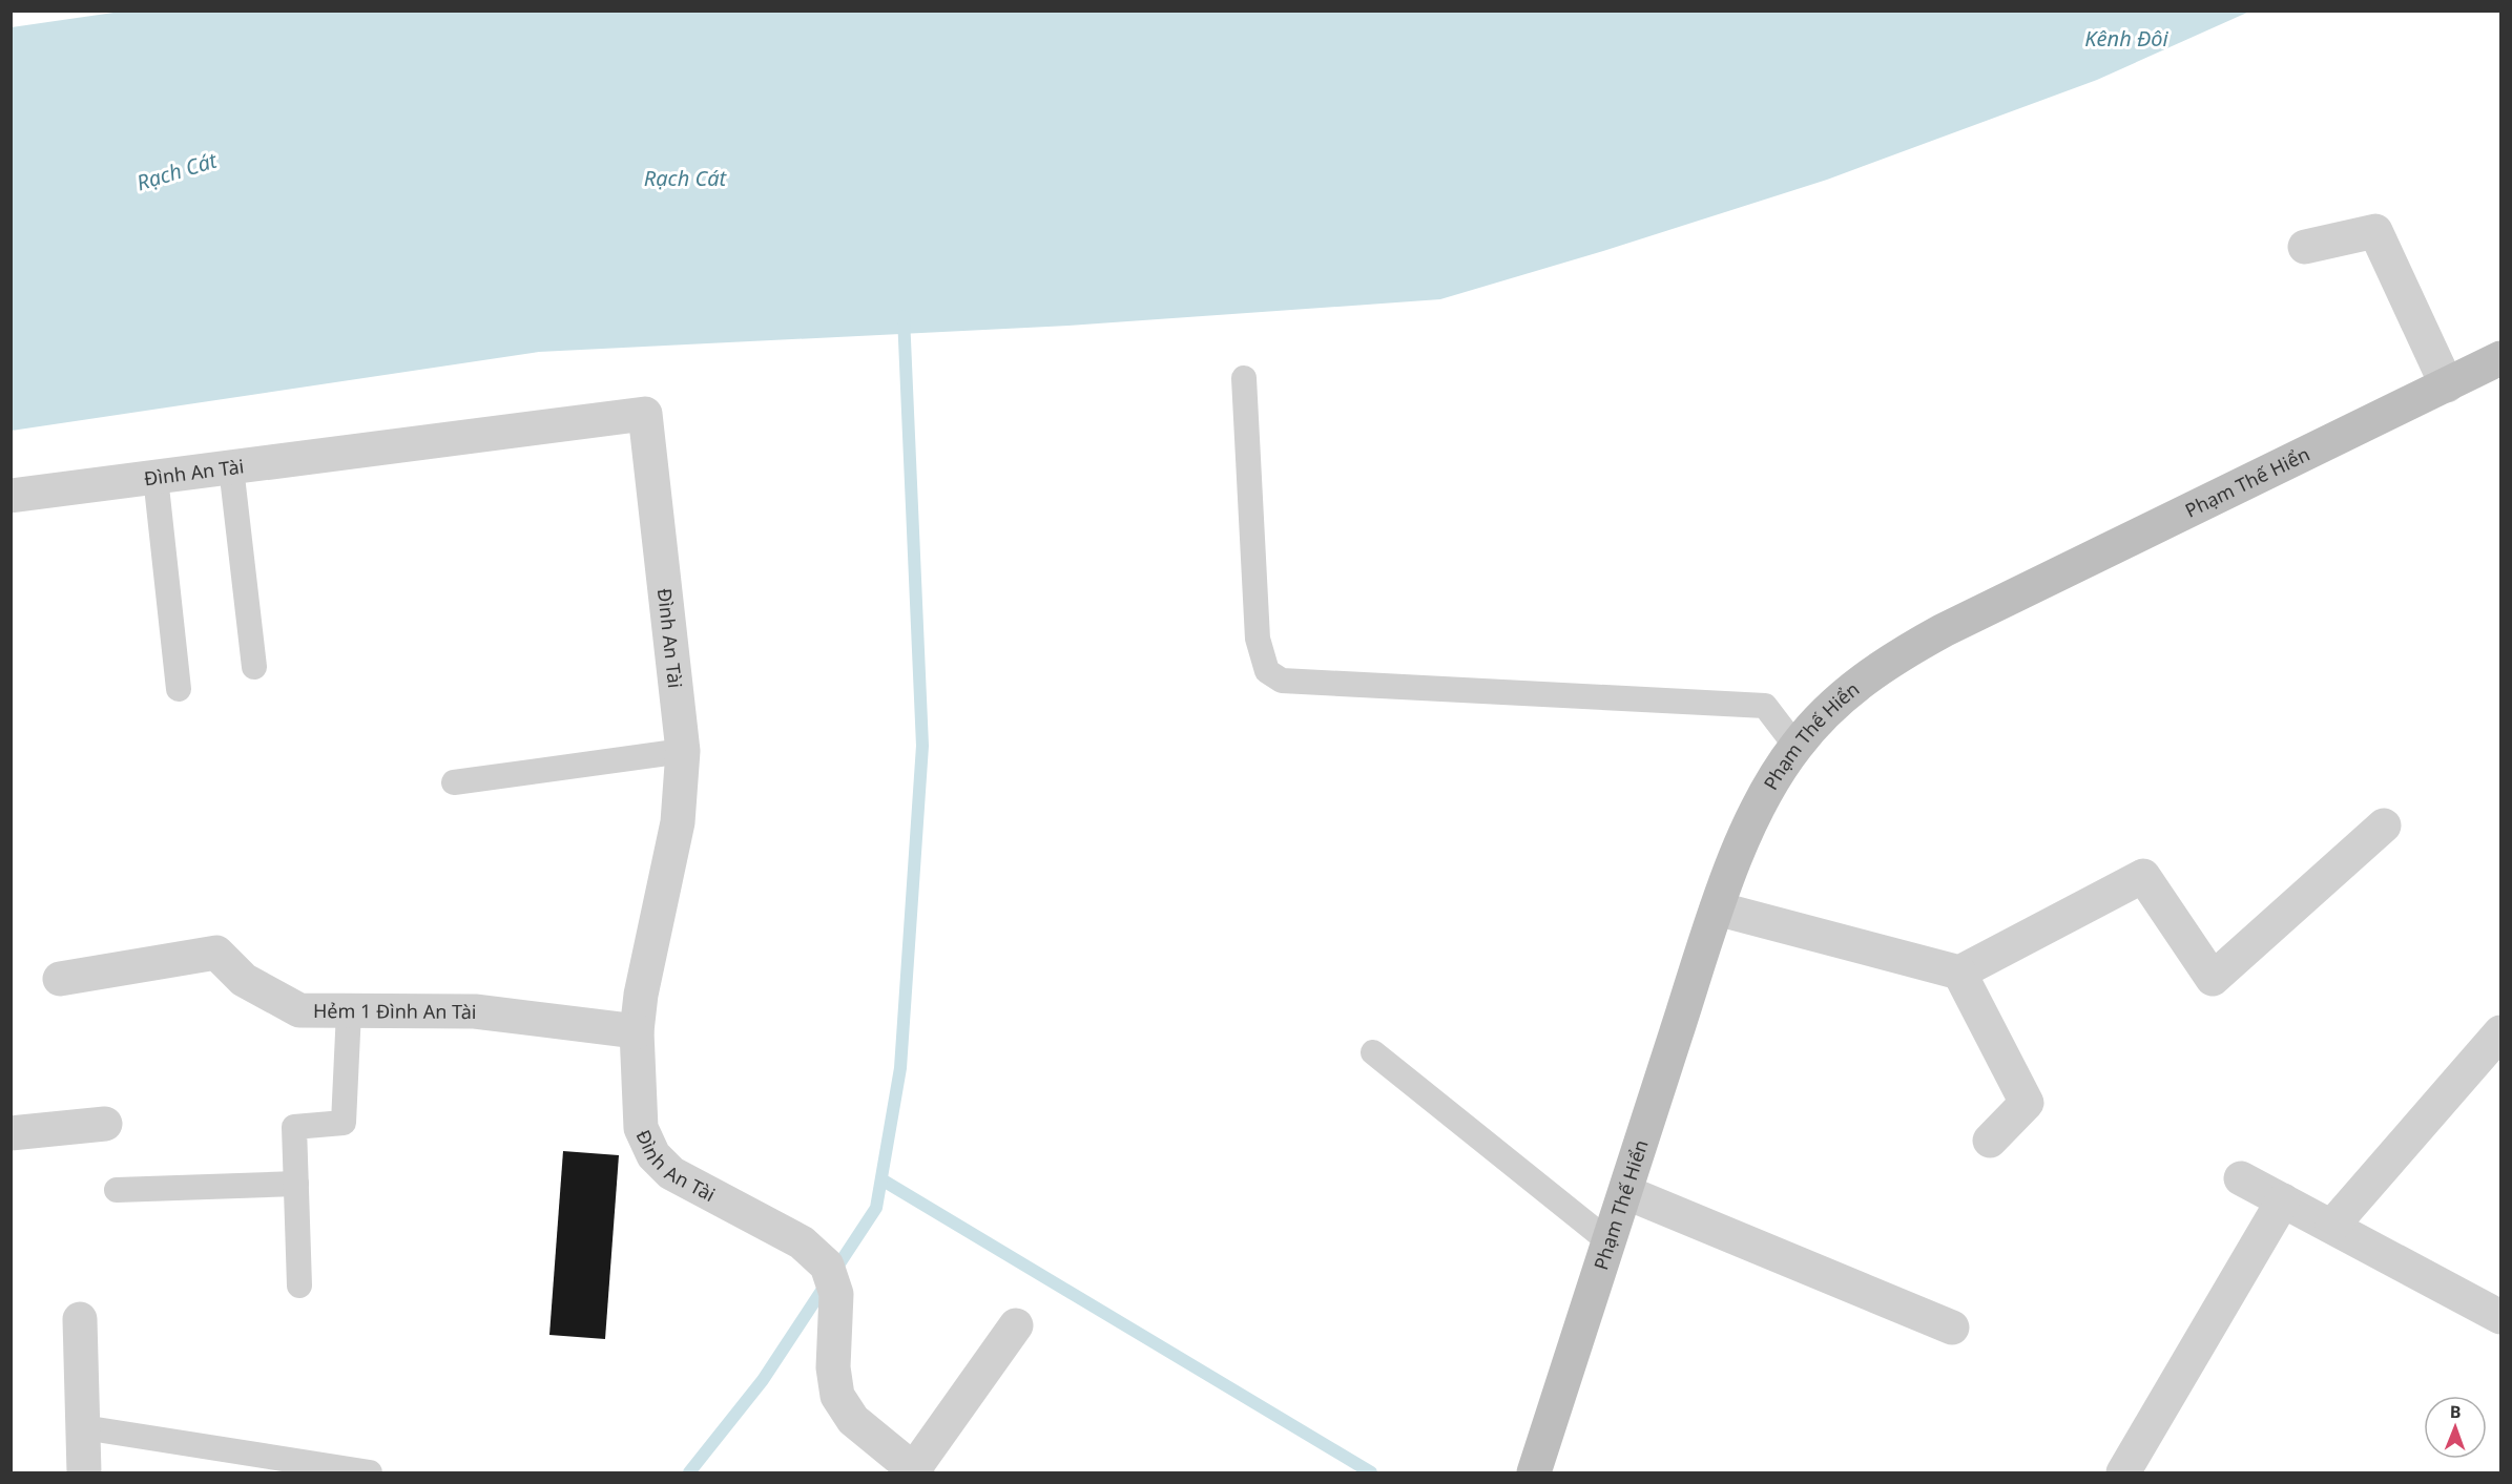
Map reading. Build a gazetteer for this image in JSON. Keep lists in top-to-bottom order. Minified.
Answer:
{"streets":{"main road":["Phạm Thế Hiển"],"street":["Đình An Tài","Hẻm 1 Đình An Tài"]},"crossings":[["Đình An Tài","Hẻm 1 Đình An Tài"]],"water":["Kênh Đôi","Rạch Cát"],"north":"top"}
